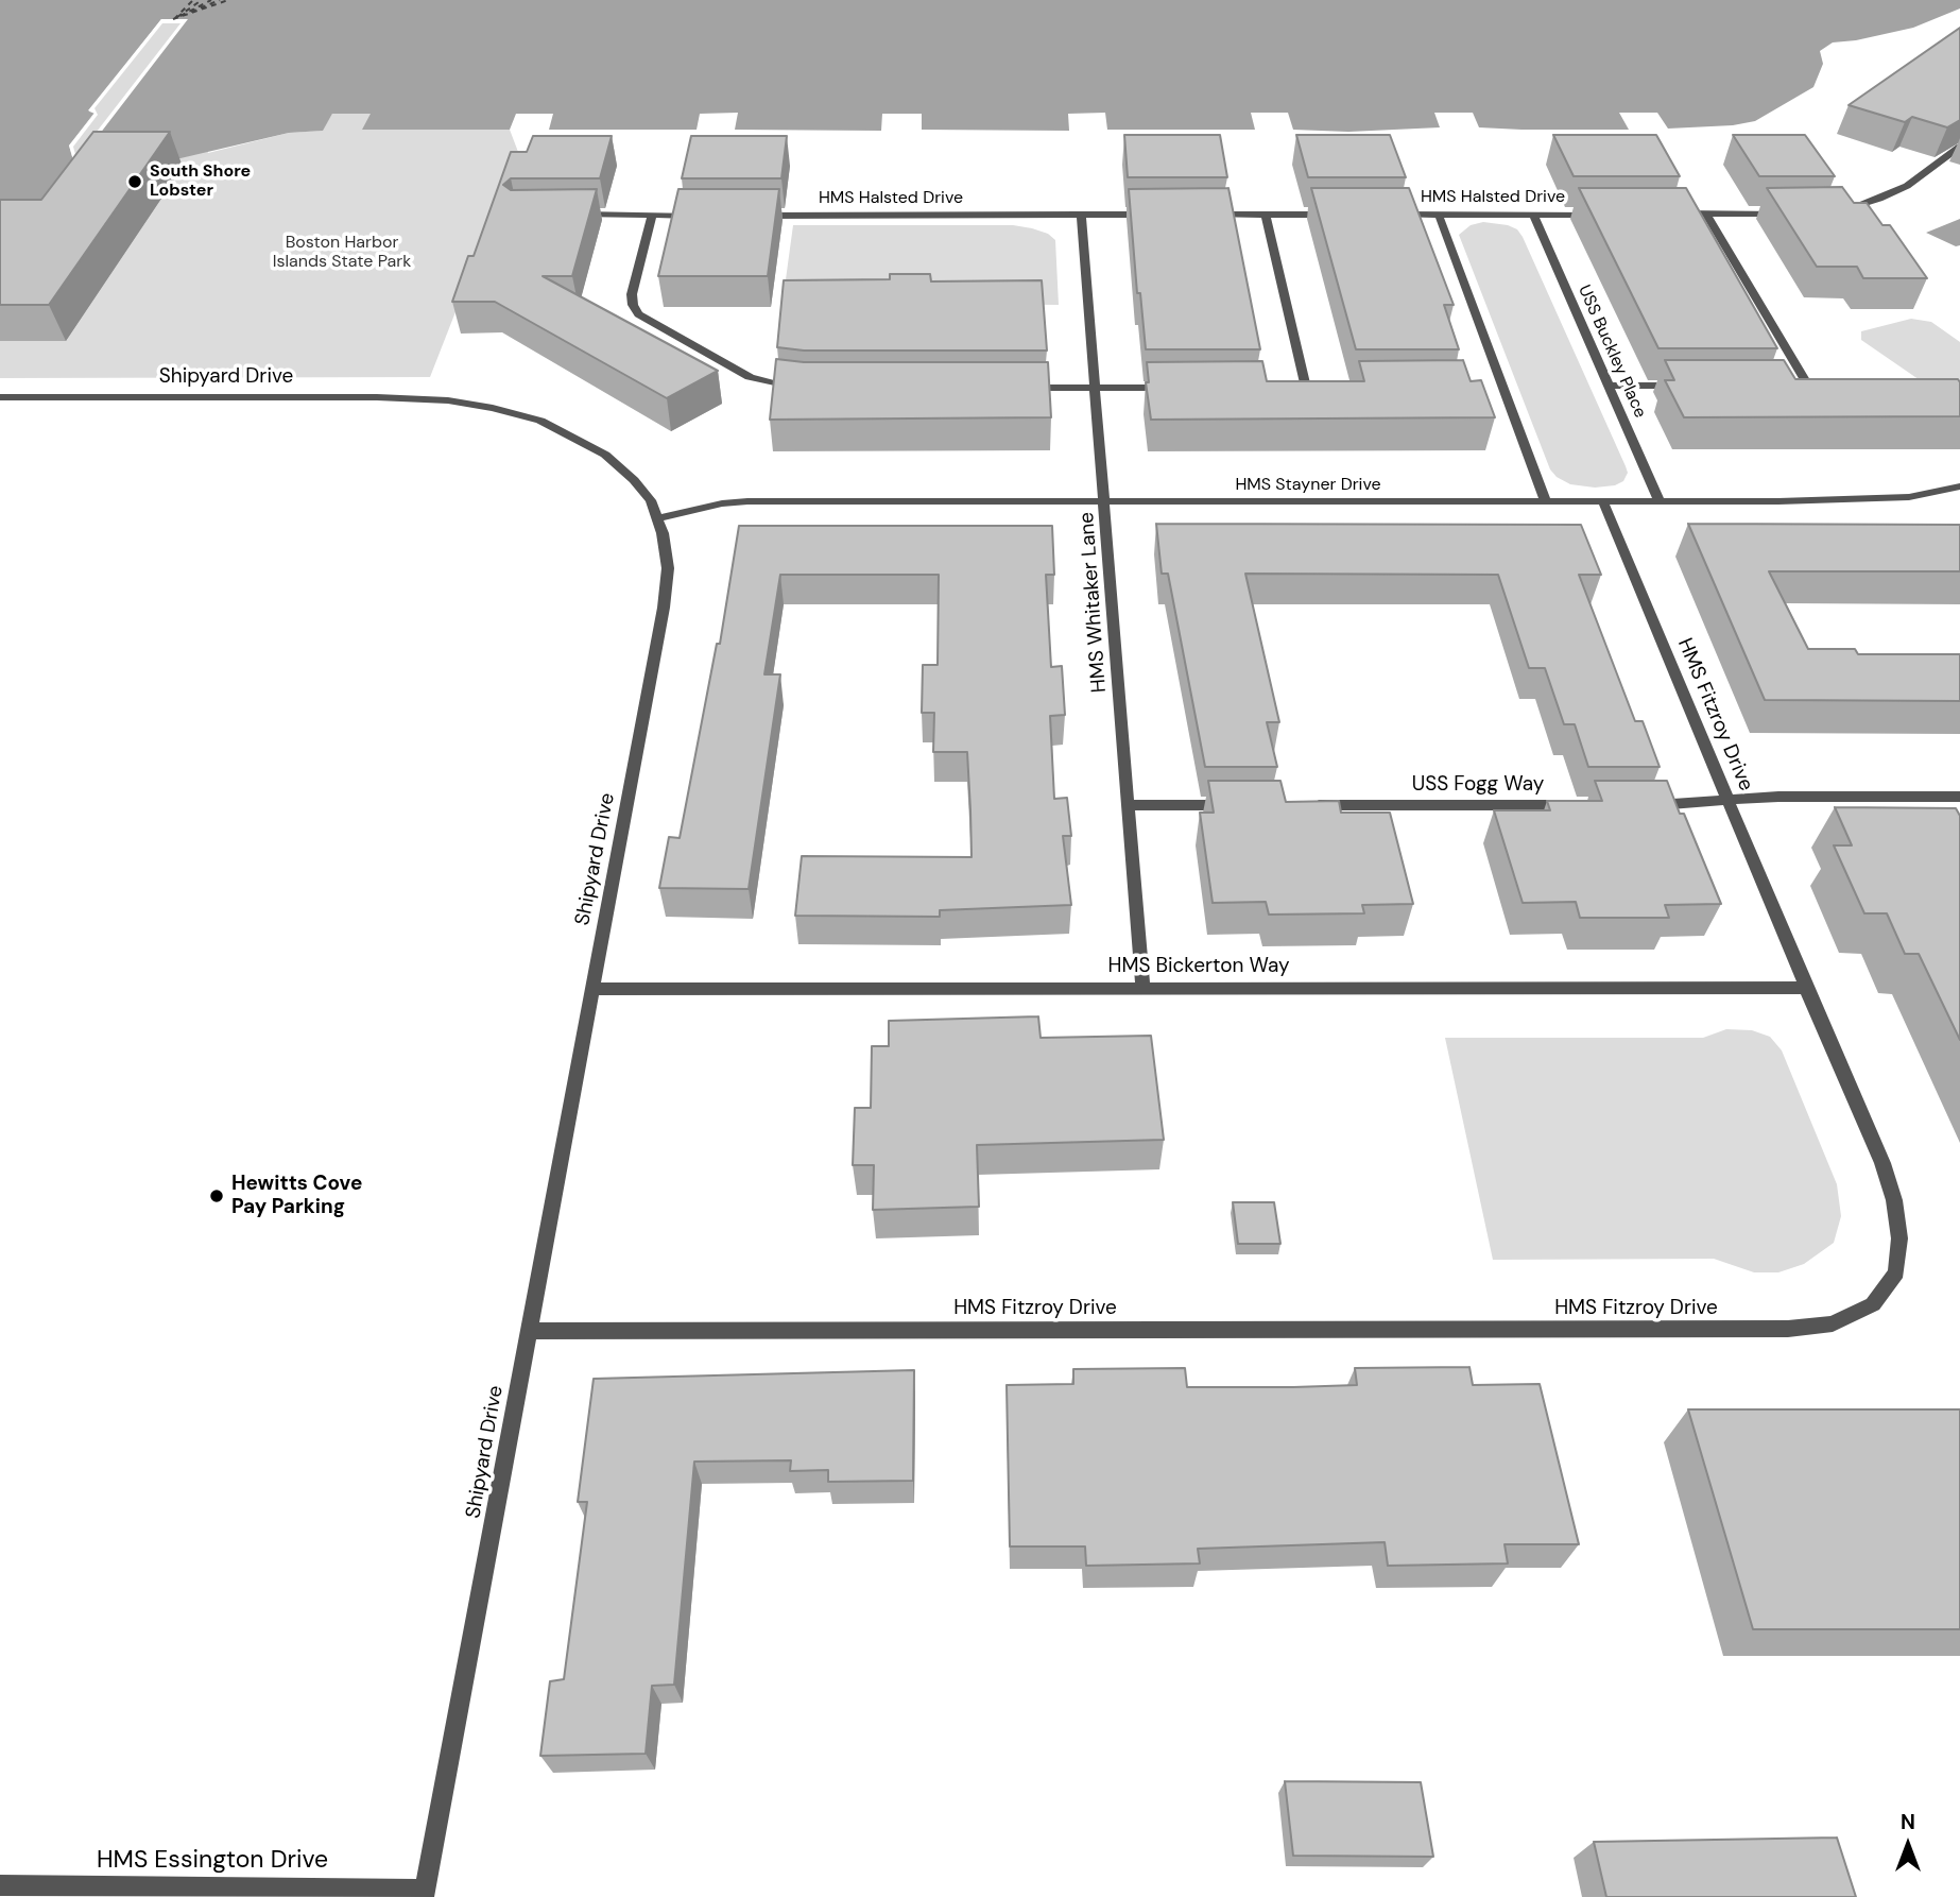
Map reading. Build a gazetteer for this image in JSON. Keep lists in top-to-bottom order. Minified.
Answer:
{"streets":{"street":["HMS Halsted Drive","USS Buckley Place","Shipyard Drive","HMS Stayner Drive","HMS Whitaker Lane","HMS Fitzroy Drive","USS Fogg Way","HMS Bickerton Way","HMS Essington Drive"]},"crossings":[["HMS Halsted Drive","USS Buckley Place"],["HMS Halsted Drive","HMS Whitaker Lane"],["USS Buckley Place","HMS Stayner Drive"],["Shipyard Drive","HMS Stayner Drive"],["Shipyard Drive","HMS Fitzroy Drive"],["Shipyard Drive","HMS Bickerton Way"],["Shipyard Drive","HMS Essington Drive"],["HMS Stayner Drive","HMS Whitaker Lane"],["HMS Stayner Drive","HMS Fitzroy Drive"],["HMS Whitaker Lane","HMS Bickerton Way"],["HMS Fitzroy Drive","HMS Bickerton Way"]],"parks":["Boston Harbor Islands State Park"],"places":["South Shore Lobster","Hewitts Cove Pay Parking"],"north":"top"}
